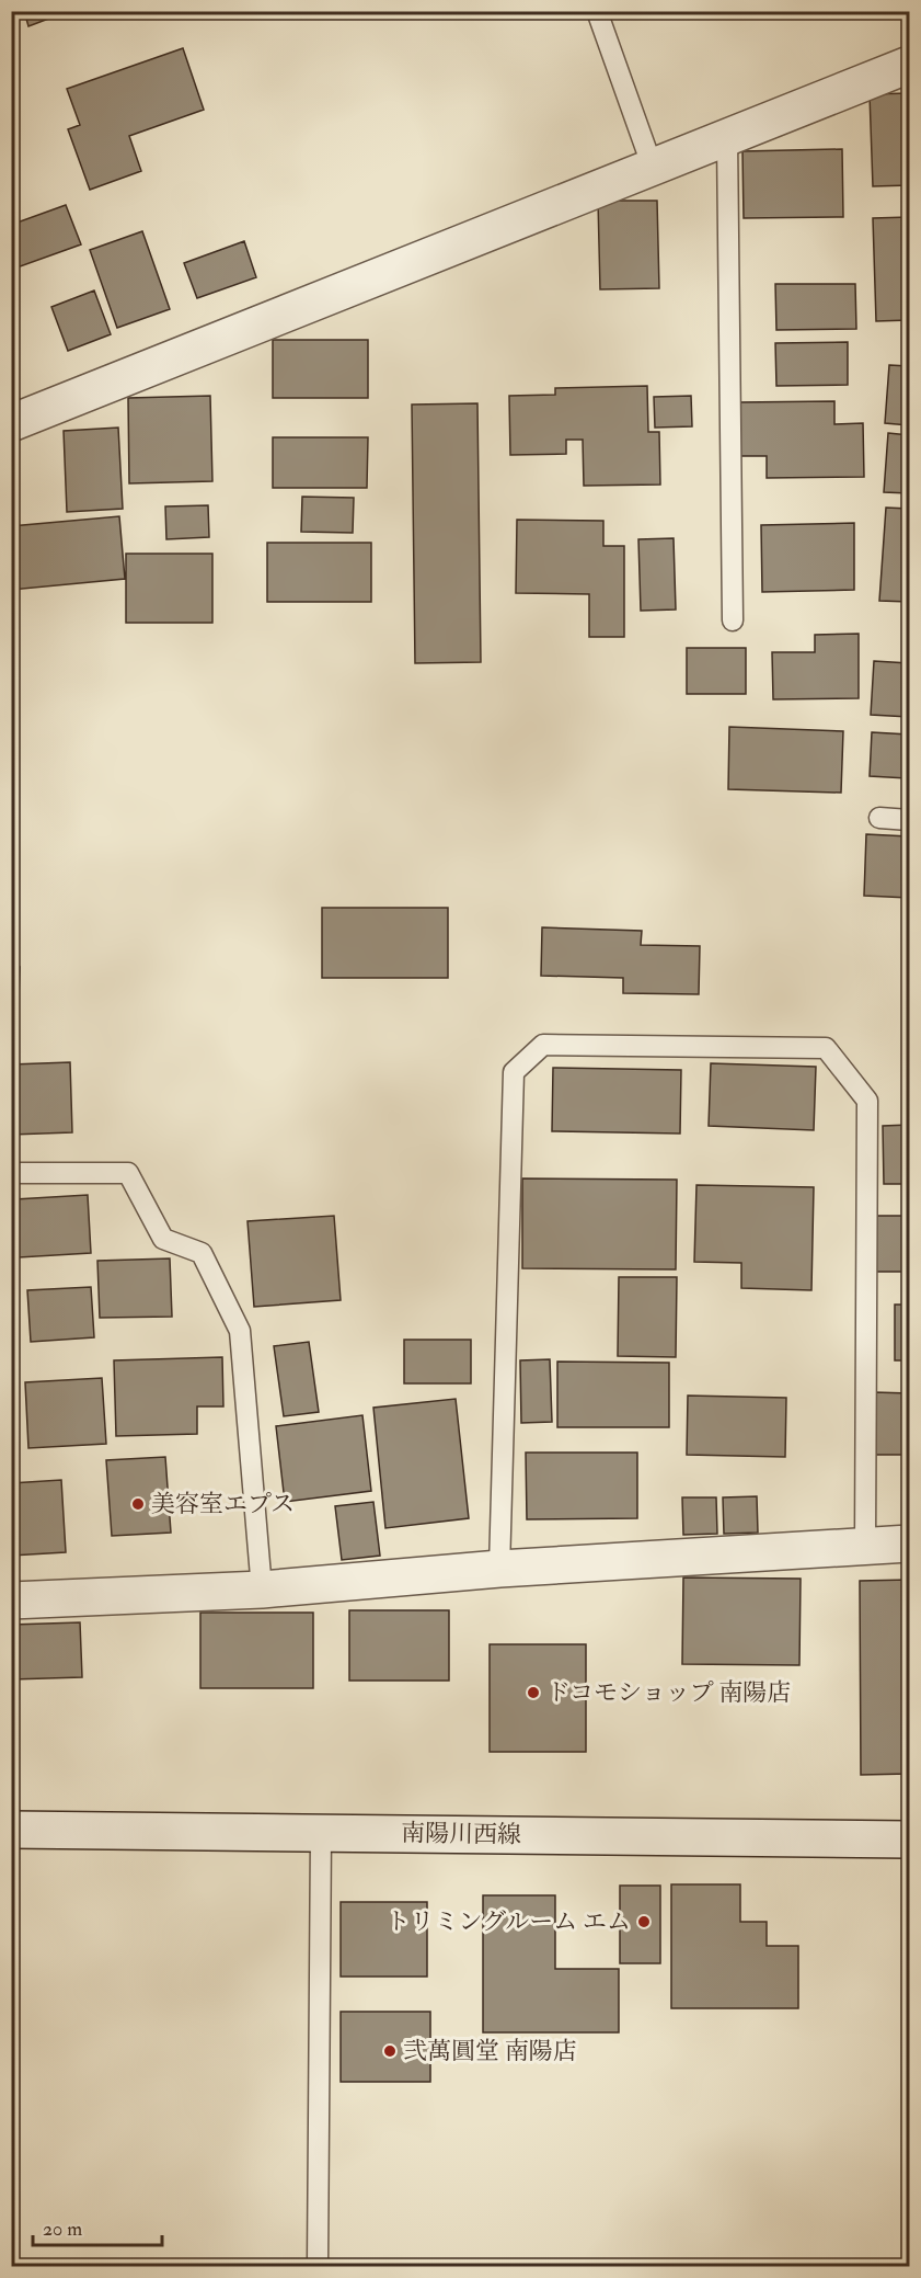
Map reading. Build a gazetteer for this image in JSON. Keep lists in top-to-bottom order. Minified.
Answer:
{"streets":{"street":["南陽川西線"]},"places":["美容室エプス","ドコモショップ 南陽店","トリミングルーム エム","弐萬圓堂 南陽店"],"scale_bar":"20 m"}
